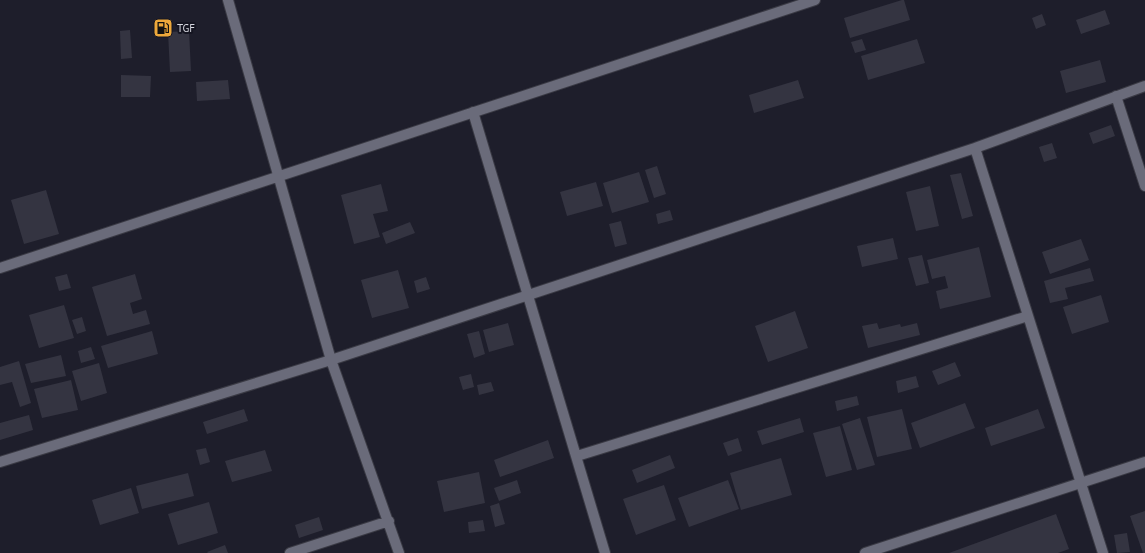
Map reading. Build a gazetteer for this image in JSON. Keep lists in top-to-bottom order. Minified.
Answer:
{"places":{"fuel station":["TGF"]}}
